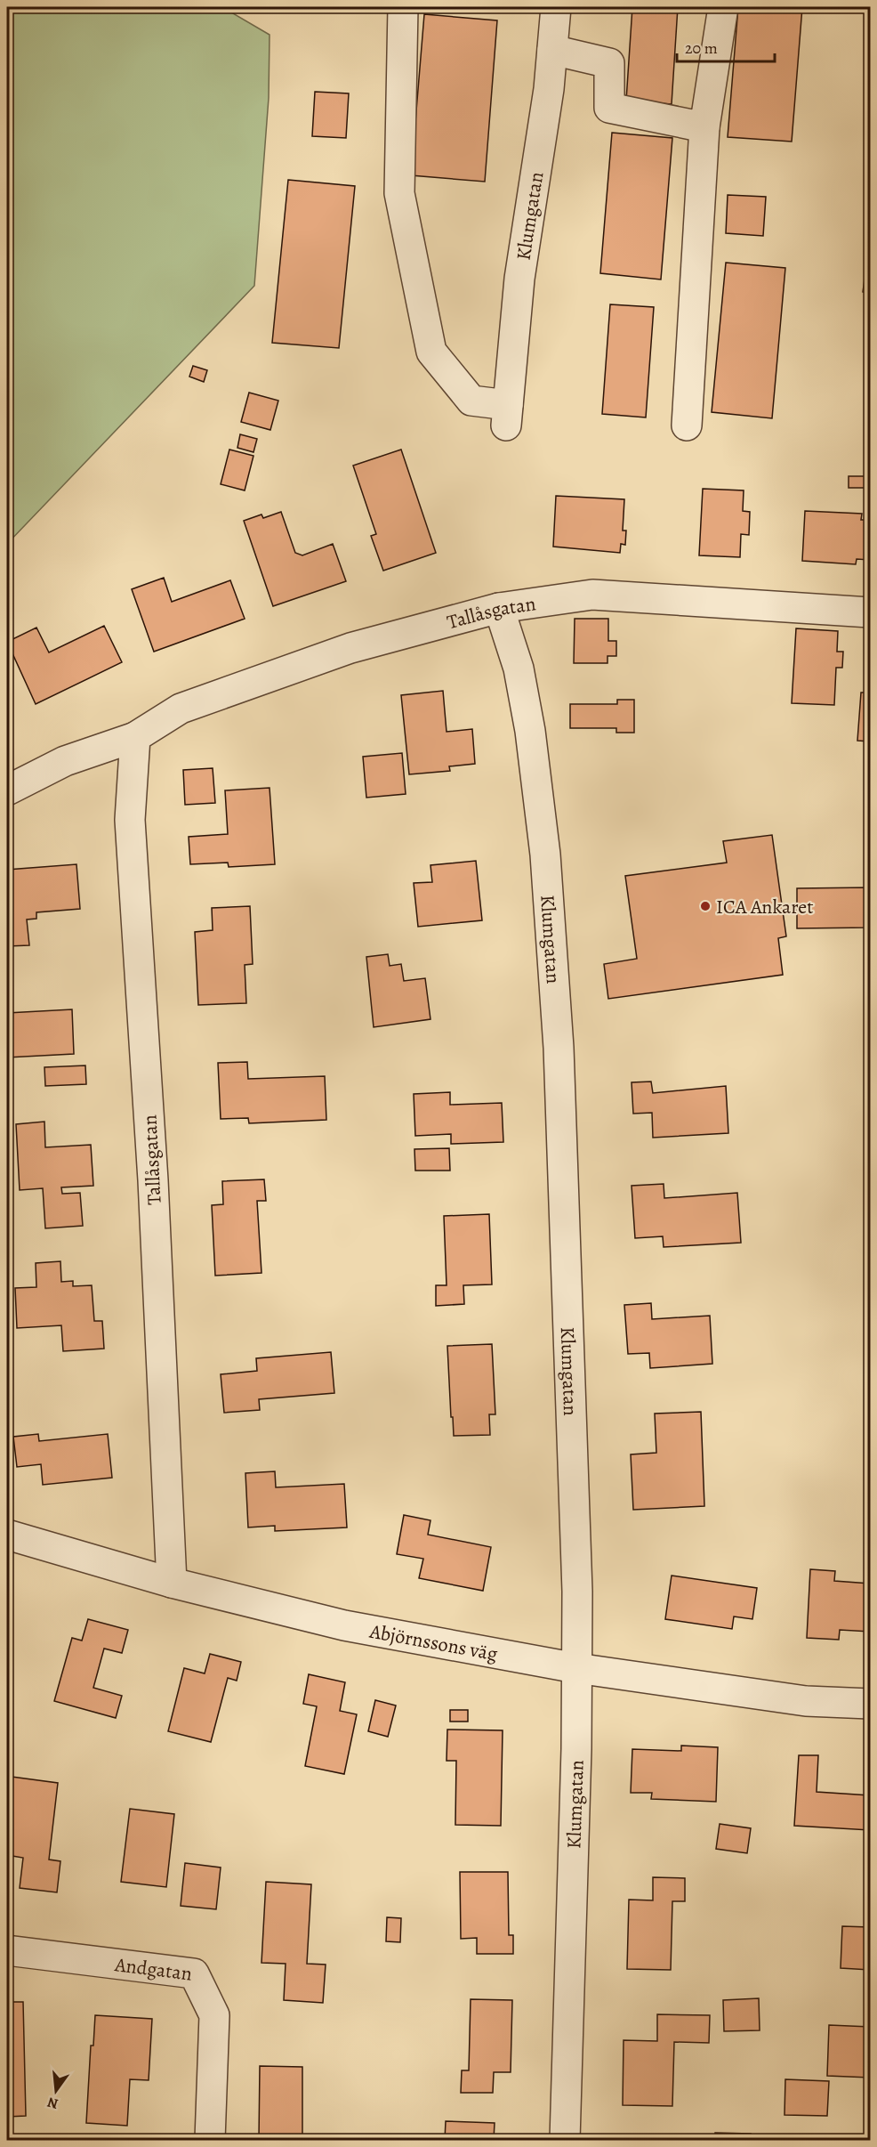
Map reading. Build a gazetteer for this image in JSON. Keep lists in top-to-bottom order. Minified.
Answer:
{"streets":{"street":["Klumgatan","Tallåsgatan","Abjörnssons väg","Andgatan"]},"crossings":[["Klumgatan","Tallåsgatan"],["Klumgatan","Abjörnssons väg"],["Tallåsgatan","Abjörnssons väg"]],"places":["ICA Ankaret"],"scale_bar":"20 m","north":"bottom"}
